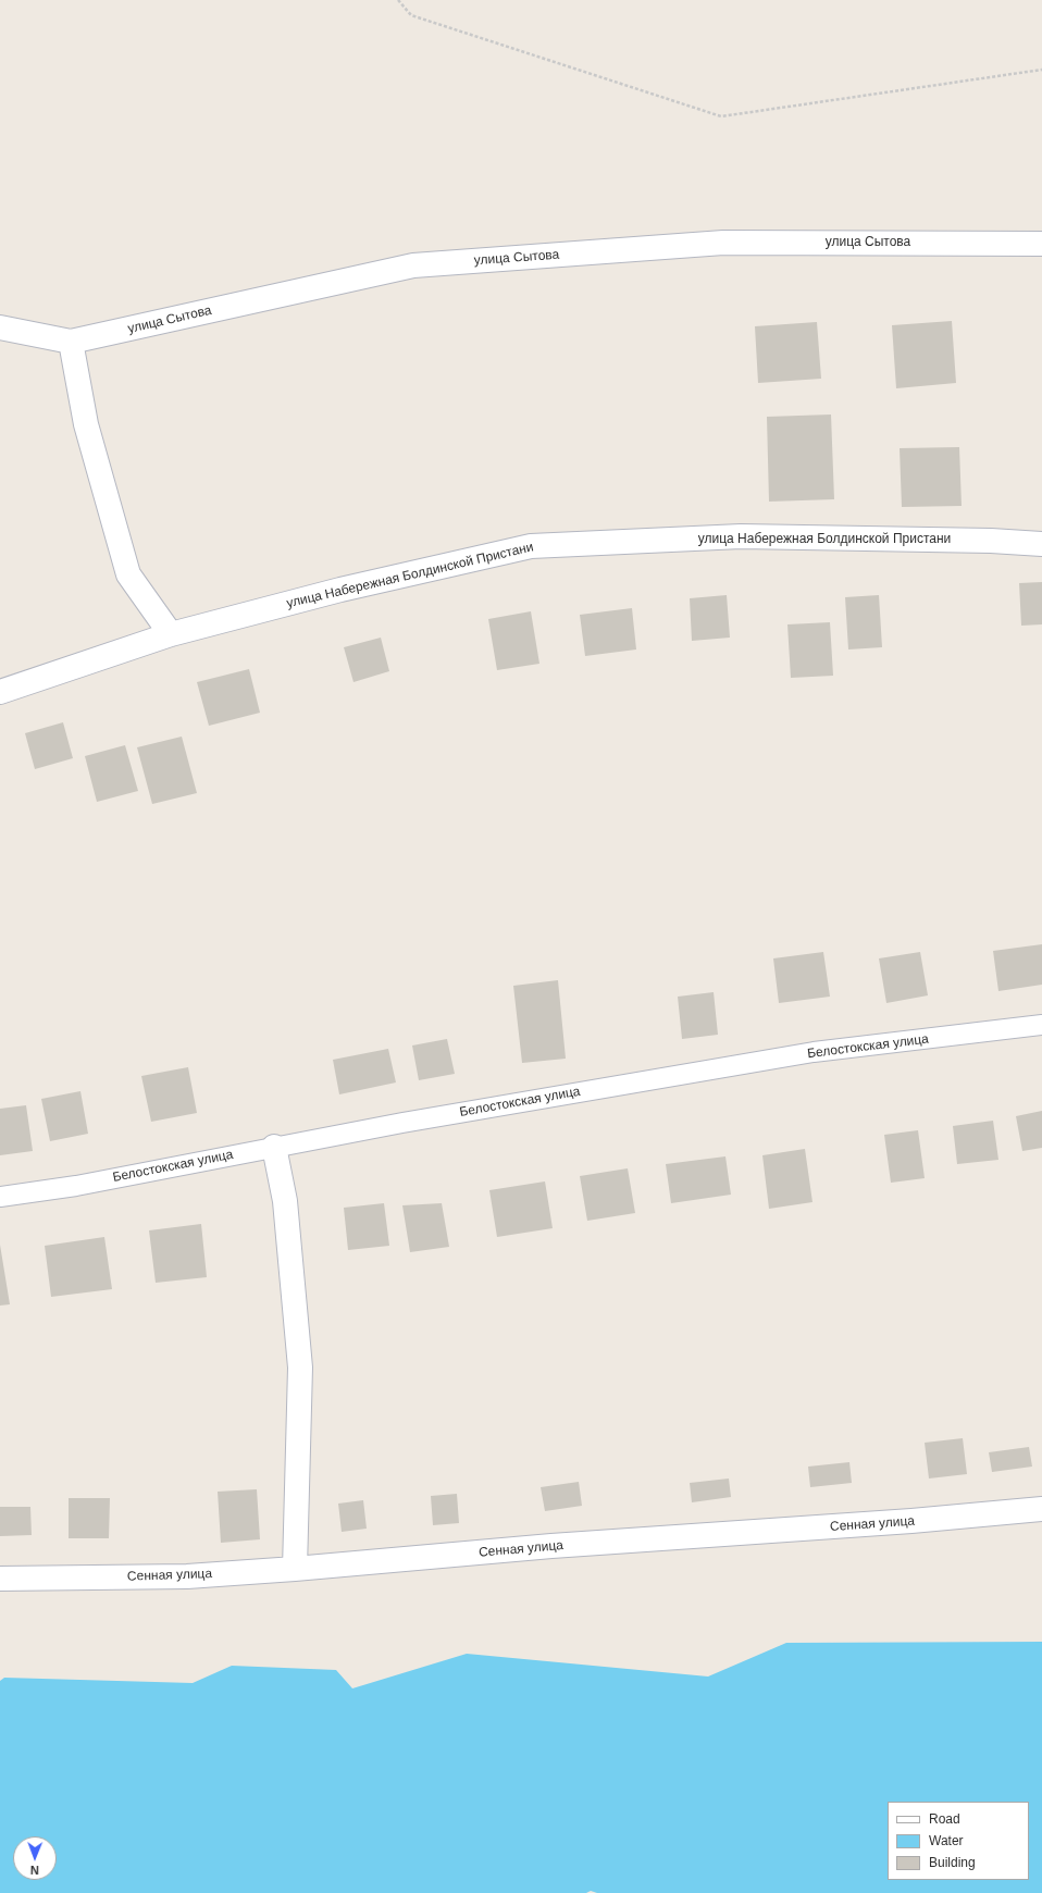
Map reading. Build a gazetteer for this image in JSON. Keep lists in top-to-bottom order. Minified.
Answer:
{"streets":{"street":["улица Сытова","улица Набережная Болдинской Пристани","Сенная улица"],"lane":["Белостокская улица"]},"legend":["Road","Water","Building"],"north":"bottom"}
